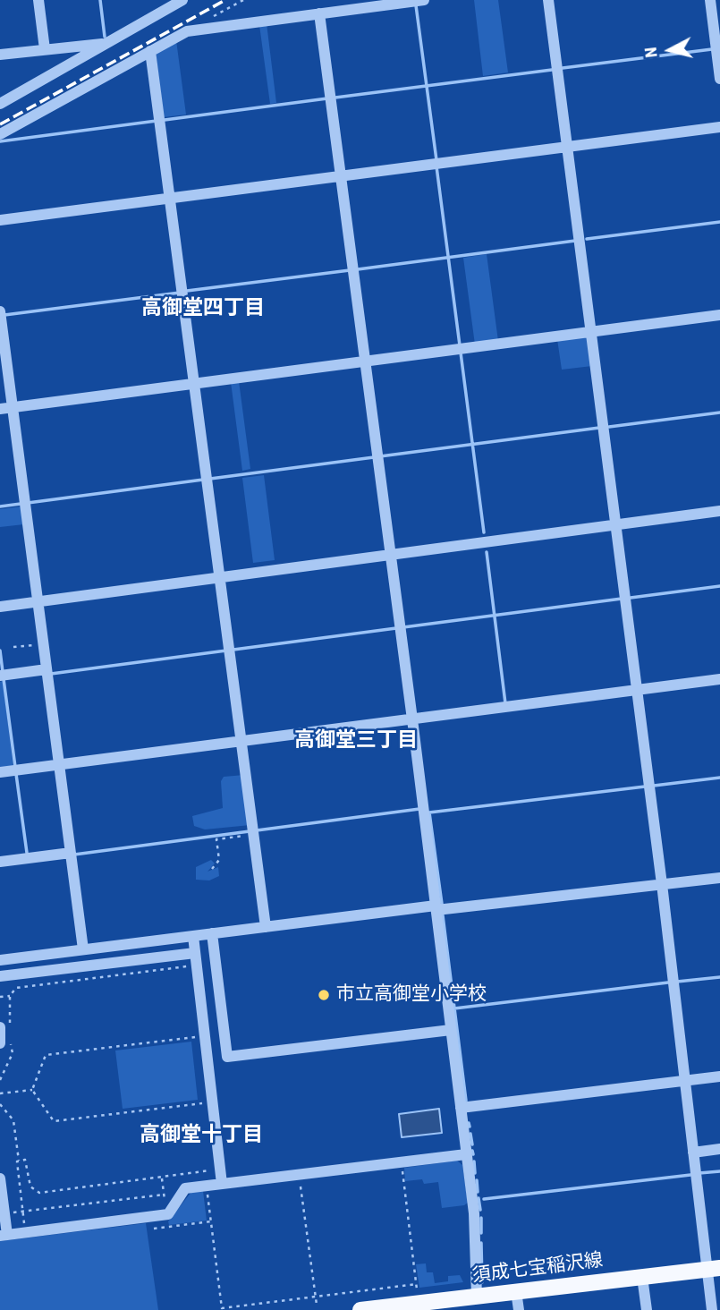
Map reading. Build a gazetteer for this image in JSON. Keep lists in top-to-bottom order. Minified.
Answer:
{"streets":{"main road":["須成七宝稲沢線"]},"districts":["高御堂四丁目","高御堂三丁目","高御堂十丁目"],"places":["市立高御堂小学校"],"north":"left"}
